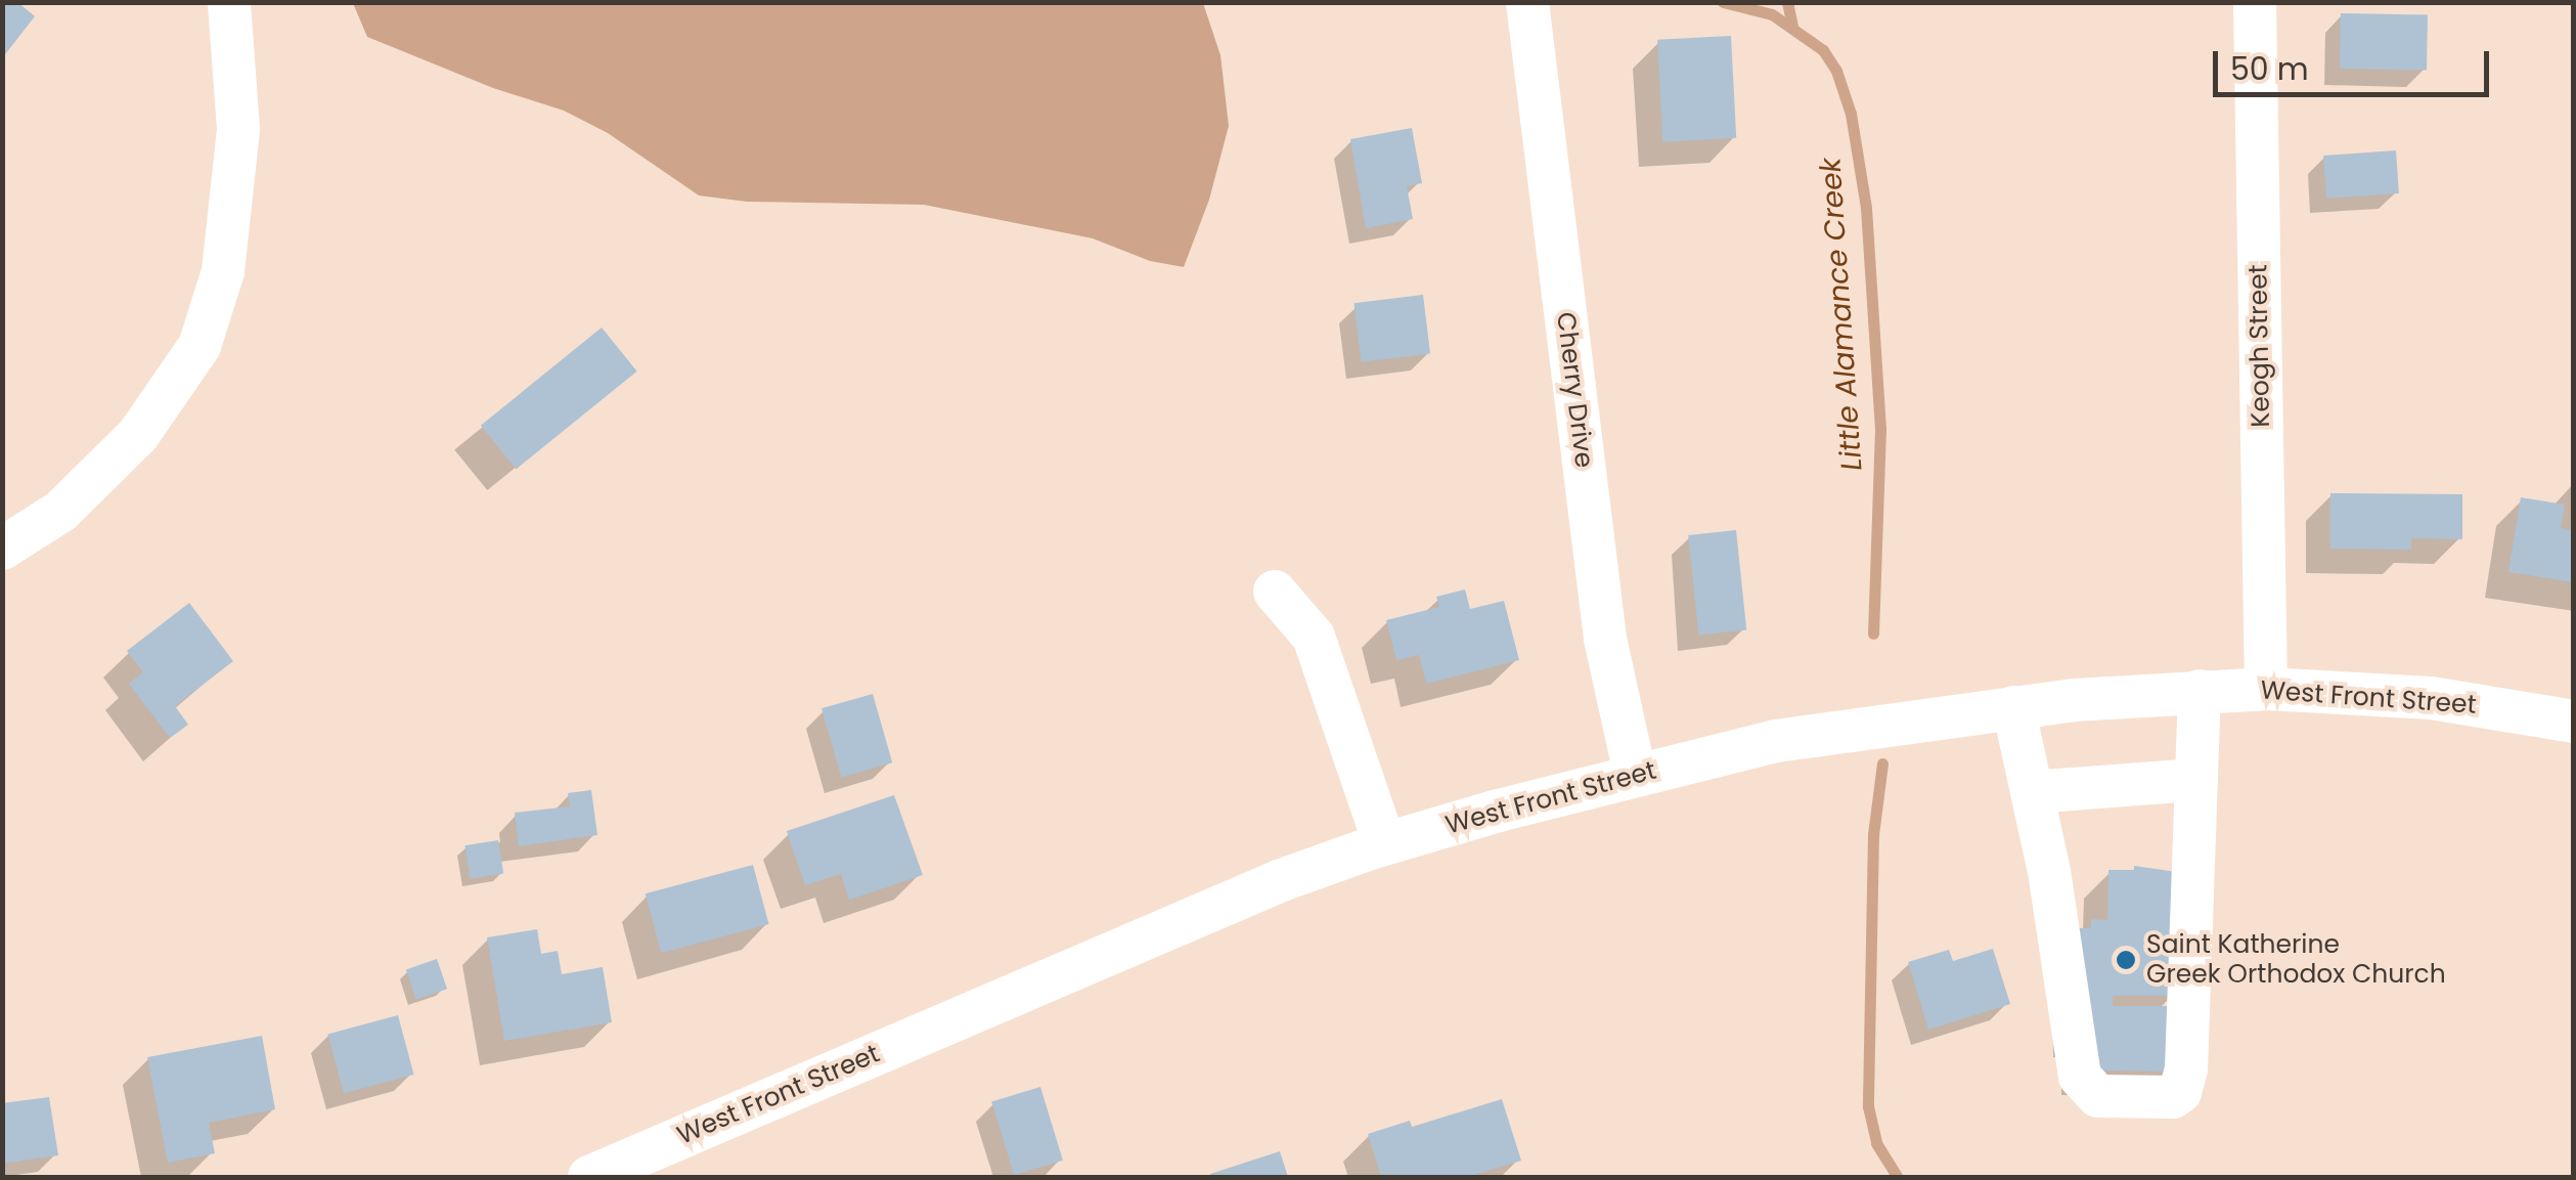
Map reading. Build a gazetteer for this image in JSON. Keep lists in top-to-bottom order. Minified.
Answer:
{"streets":{"street":["Keogh Street","Cherry Drive","West Front Street"]},"crossings":[["Keogh Street","West Front Street"],["Cherry Drive","West Front Street"]],"water":["Little Alamance Creek"],"places":["Saint Katherine Greek Orthodox Church"],"scale_bar":"50 m"}
